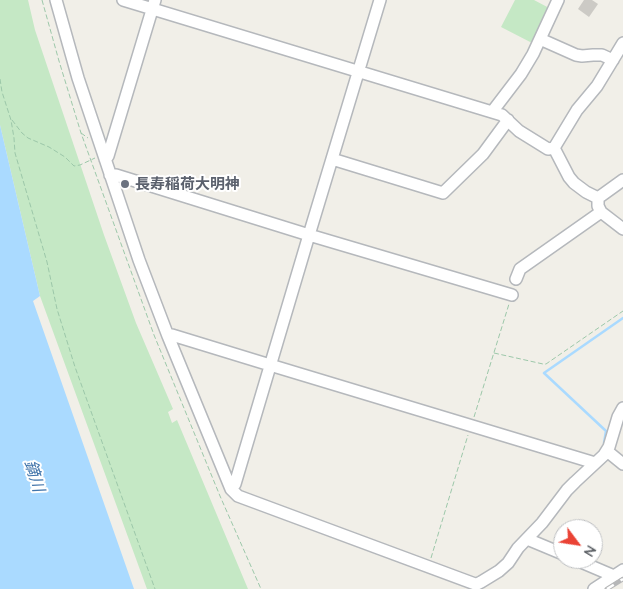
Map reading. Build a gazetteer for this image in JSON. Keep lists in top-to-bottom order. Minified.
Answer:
{"water":["鏑川"],"places":["長寿稲荷大明神"],"north":"bottom right"}
